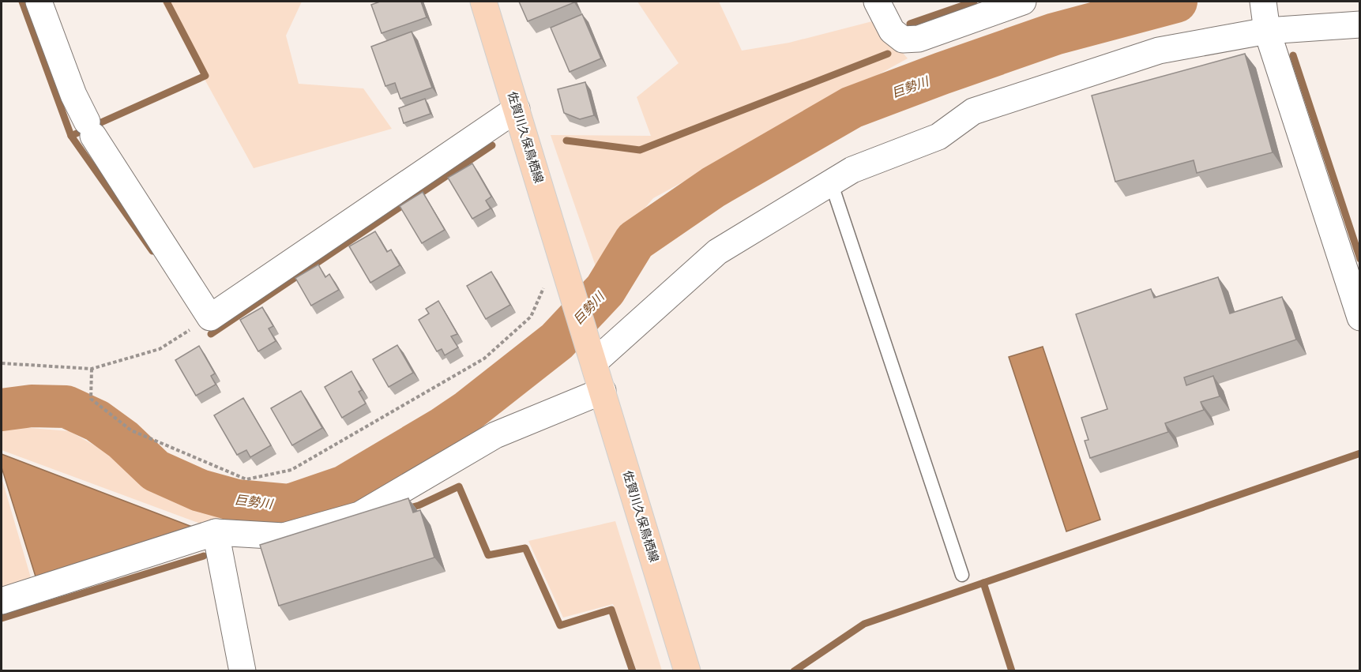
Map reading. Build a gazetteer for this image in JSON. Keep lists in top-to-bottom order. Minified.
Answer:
{"streets":{"main road":["佐賀川久保鳥栖線"]},"water":["巨勢川"]}
